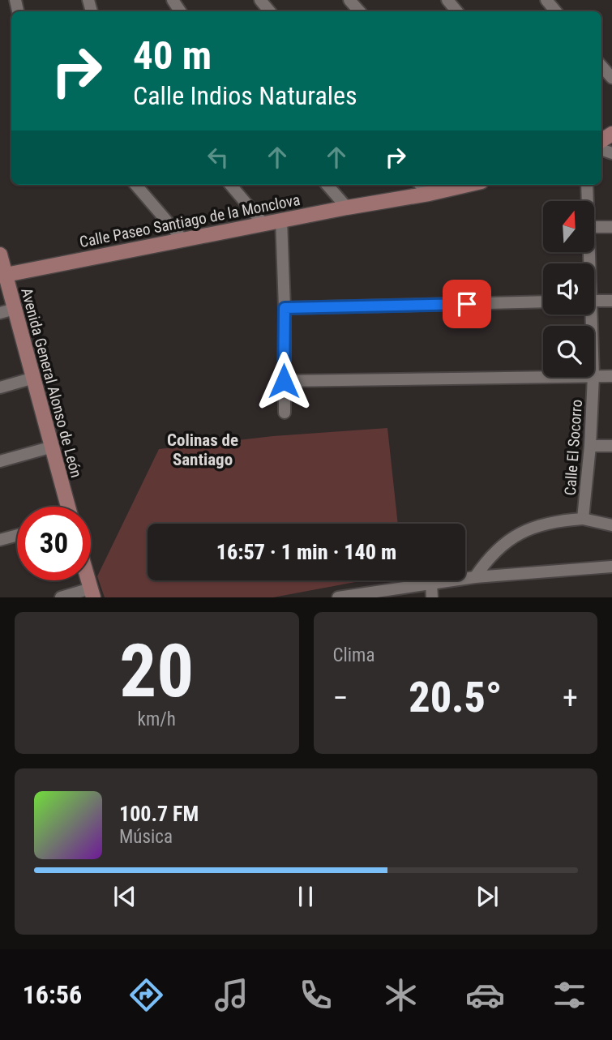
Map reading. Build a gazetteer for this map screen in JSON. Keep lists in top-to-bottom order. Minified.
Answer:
{"streets":{"street":["Calle Paseo Santiago de la Monclova","Avenida General Alonso de León","Calle El Socorro"]},"crossings":[["Calle Paseo Santiago de la Monclova","Avenida General Alonso de León"]],"districts":["Colinas de Santiago"],"north":"top","page":{"turn":["40 m","Calle Indios Naturales"],"limit":"30","trip":"16:57 · 1 min · 140 m","tile":[["20","km/h"],"Clima"],"heat":["−","20.5°","+"],"song":["100.7 FM","Música"],"tabs":"16:56"}}
